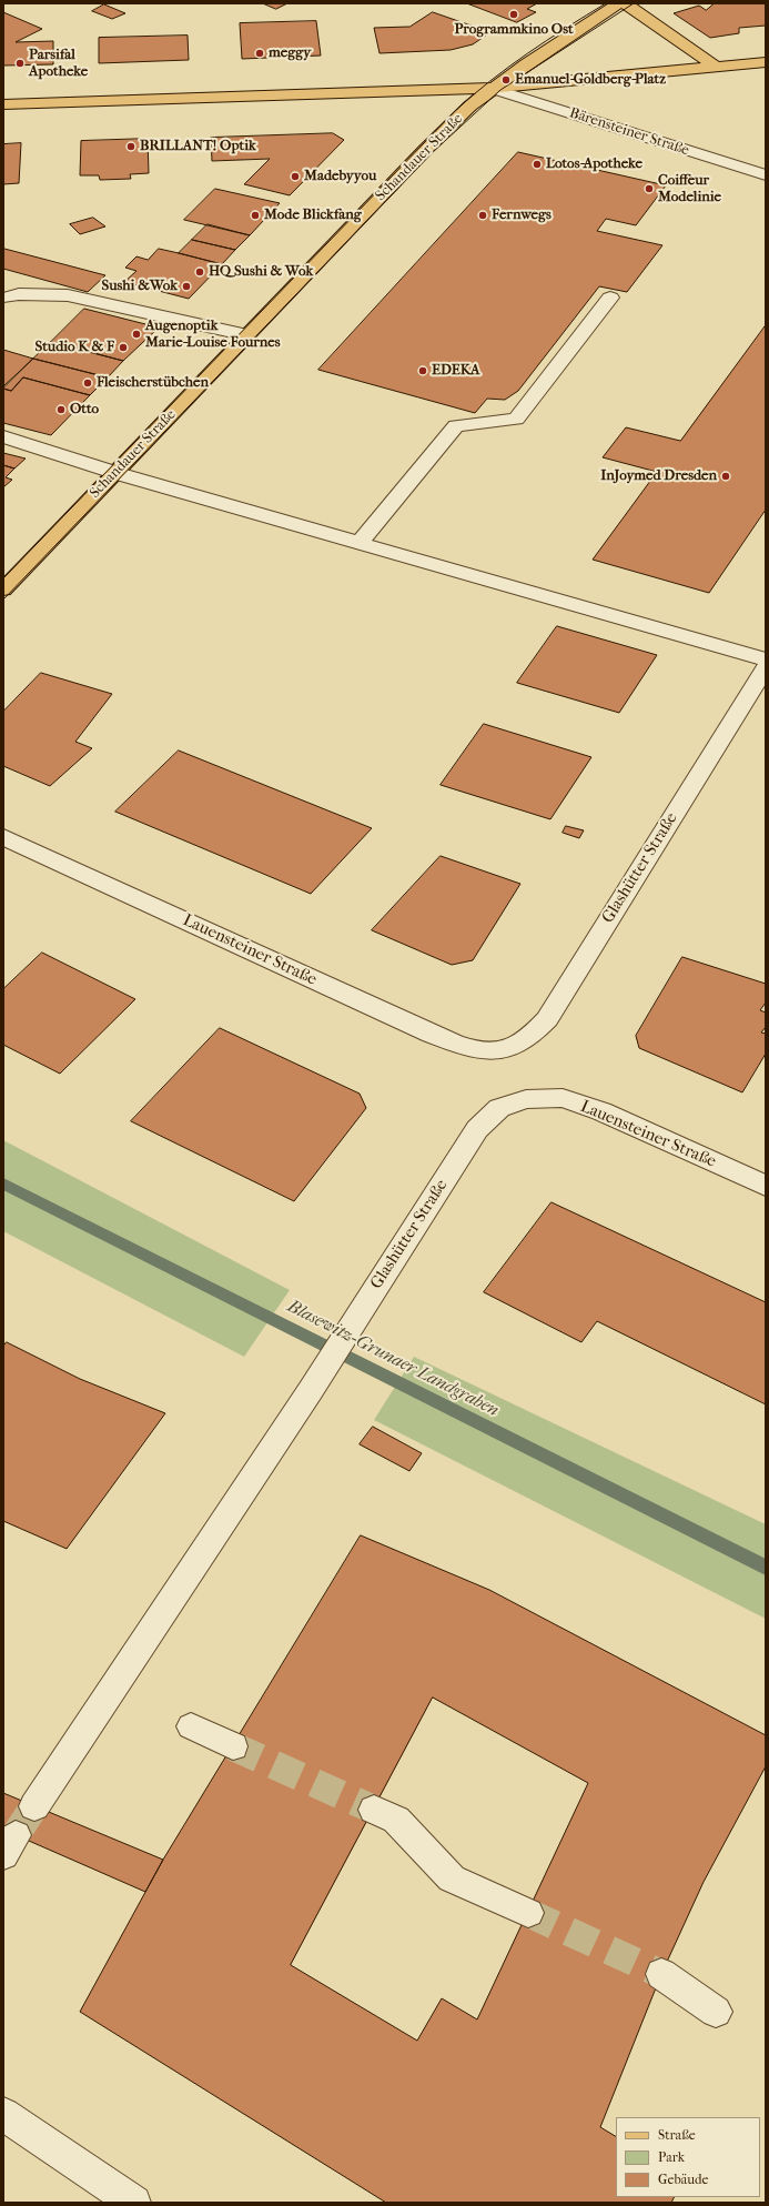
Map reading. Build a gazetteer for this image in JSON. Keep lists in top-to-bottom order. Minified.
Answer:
{"streets":{"main road":["Schandauer Straße"],"street":["Bärensteiner Straße","Glashütter Straße","Lauensteiner Straße"]},"crossings":[["Bärensteiner Straße","Schandauer Straße"],["Glashütter Straße","Lauensteiner Straße"]],"water":["Blasewitz‐Grunaer Landgraben"],"places":["Programmkino Ost","meggy","Parsifal Apotheke","Emanuel-Goldberg-Platz","BRILLANT! Optik","Lotos-Apotheke","Madebyyou","Coiffeur Modelinie","Mode Blickfang","Fernwegs","HQ Sushi & Wok","Sushi &Wok","Augenoptik Marie-Louise Fournes","Studio K & F","EDEKA","Fleischerstübchen","Otto","InJoymed Dresden"],"legend":["Straße","Park","Gebäude"]}
